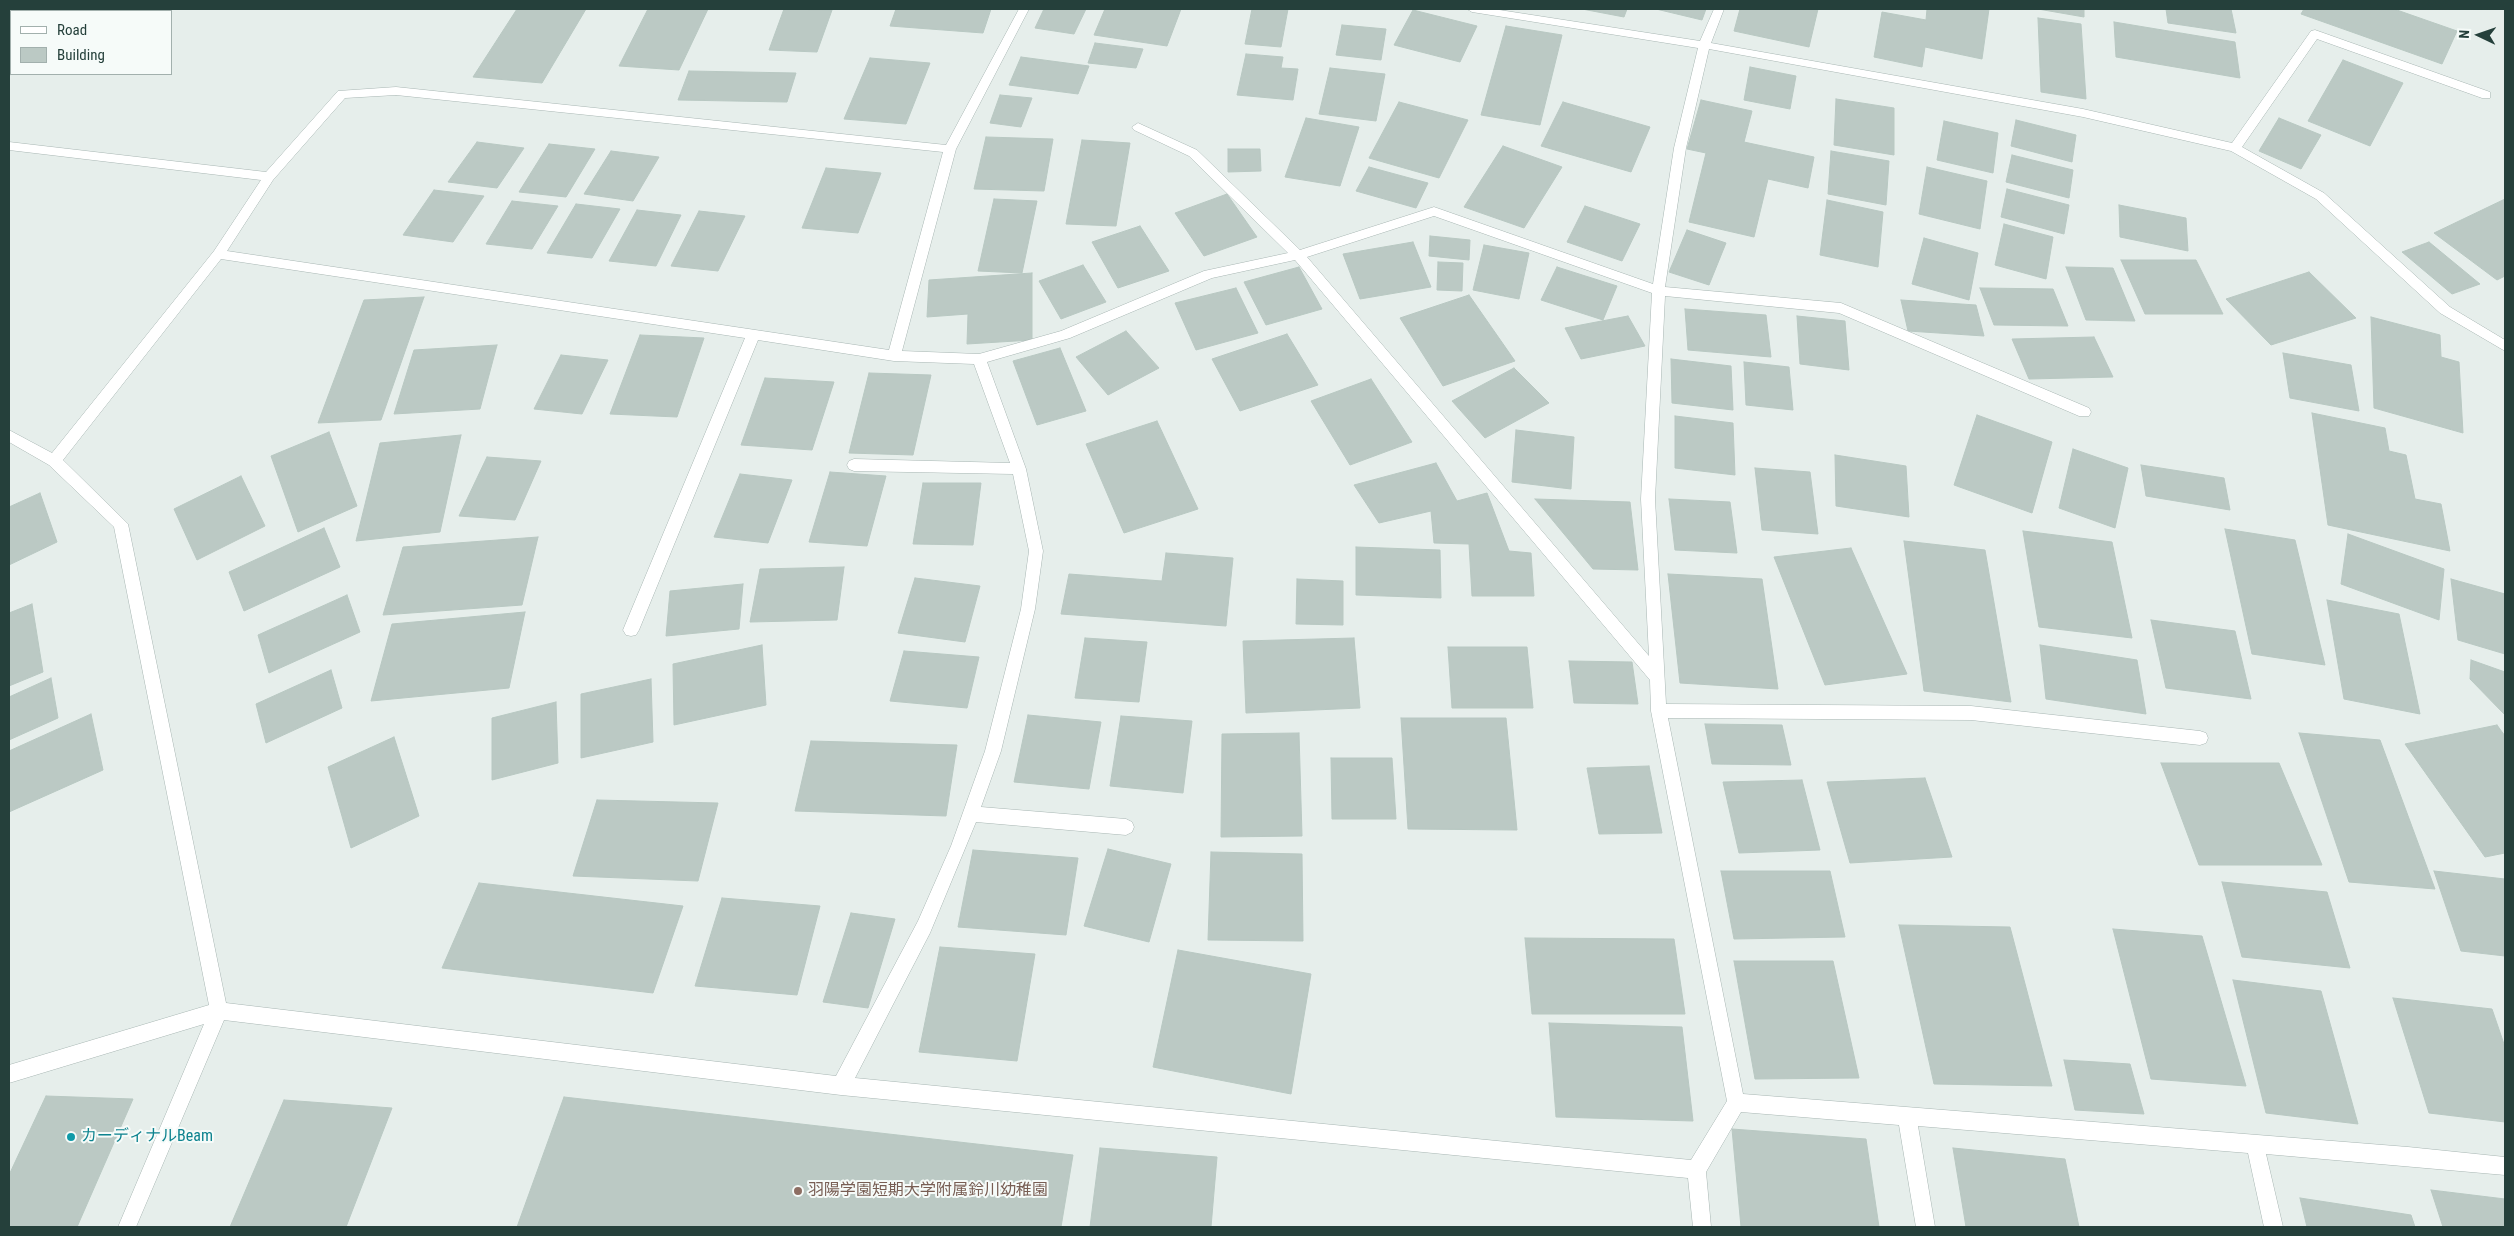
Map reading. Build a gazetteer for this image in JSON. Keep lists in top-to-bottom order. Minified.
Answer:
{"places":["カーディナルBeam","羽陽学園短期大学附属鈴川幼稚園"],"legend":["Road","Building"],"north":"left"}
